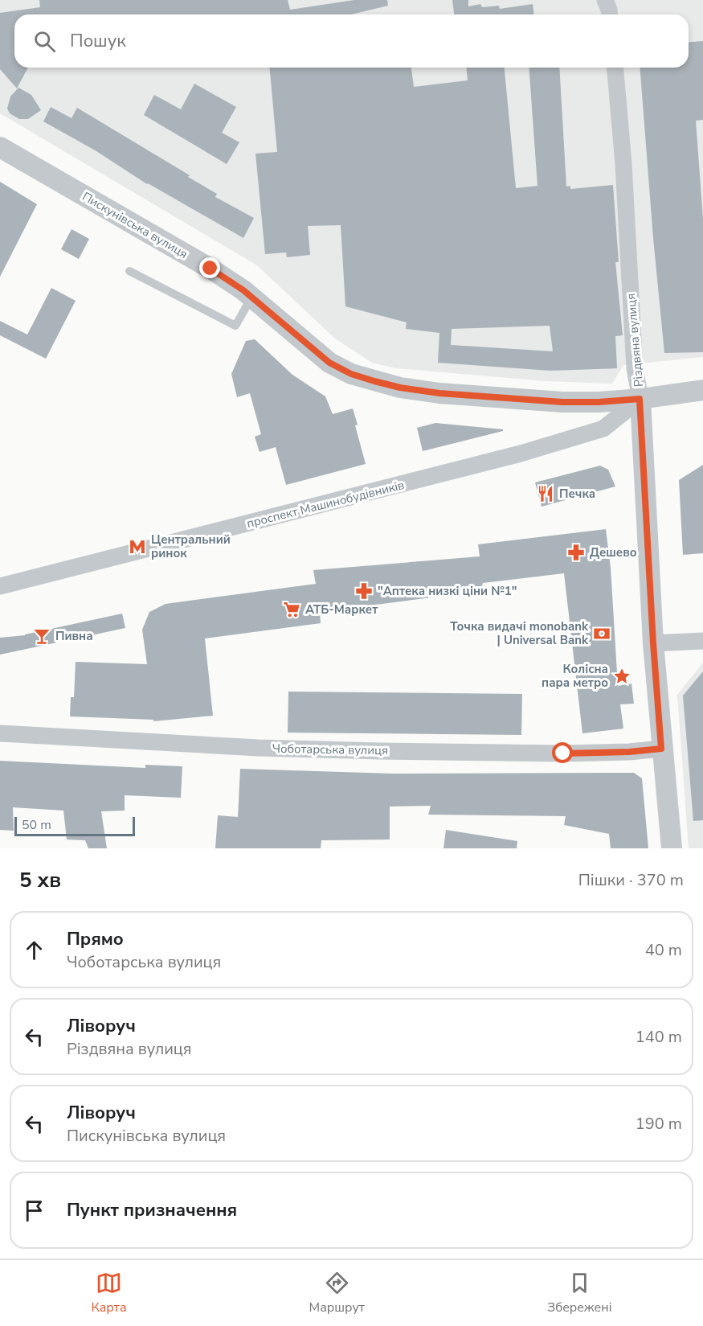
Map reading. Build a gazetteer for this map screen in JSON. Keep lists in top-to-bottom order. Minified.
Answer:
{"streets":{"street":["Пискунівська вулиця","Різдвяна вулиця","проспект Машинобудівників","Чоботарська вулиця"]},"crossings":[["Пискунівська вулиця","Різдвяна вулиця"],["Пискунівська вулиця","проспект Машинобудівників"],["Різдвяна вулиця","проспект Машинобудівників"],["Різдвяна вулиця","Чоботарська вулиця"]],"places":{"restaurant":["Печка"],"metro station":["Центральний ринок"],"pharmacy":["Дешево","\"Аптека низкі ціни №1\""],"supermarket":["АТБ-Маркет"],"bank":["Точка видачі monobank | Universal Bank"],"bar":["Пивна"],"place":["Колісна пара метро"]},"scale_bar":"50 m","page":{"search":"Пошук","scale":"50 m","heading":["5 хв","Пішки · 370 m"],"list":[["Прямо","Чоботарська вулиця","40 m"],["Ліворуч","Різдвяна вулиця","140 m"],["Ліворуч","Пискунівська вулиця","190 m"],"Пункт призначення"],"nav":["Карта","Маршрут","Збережені"]}}
